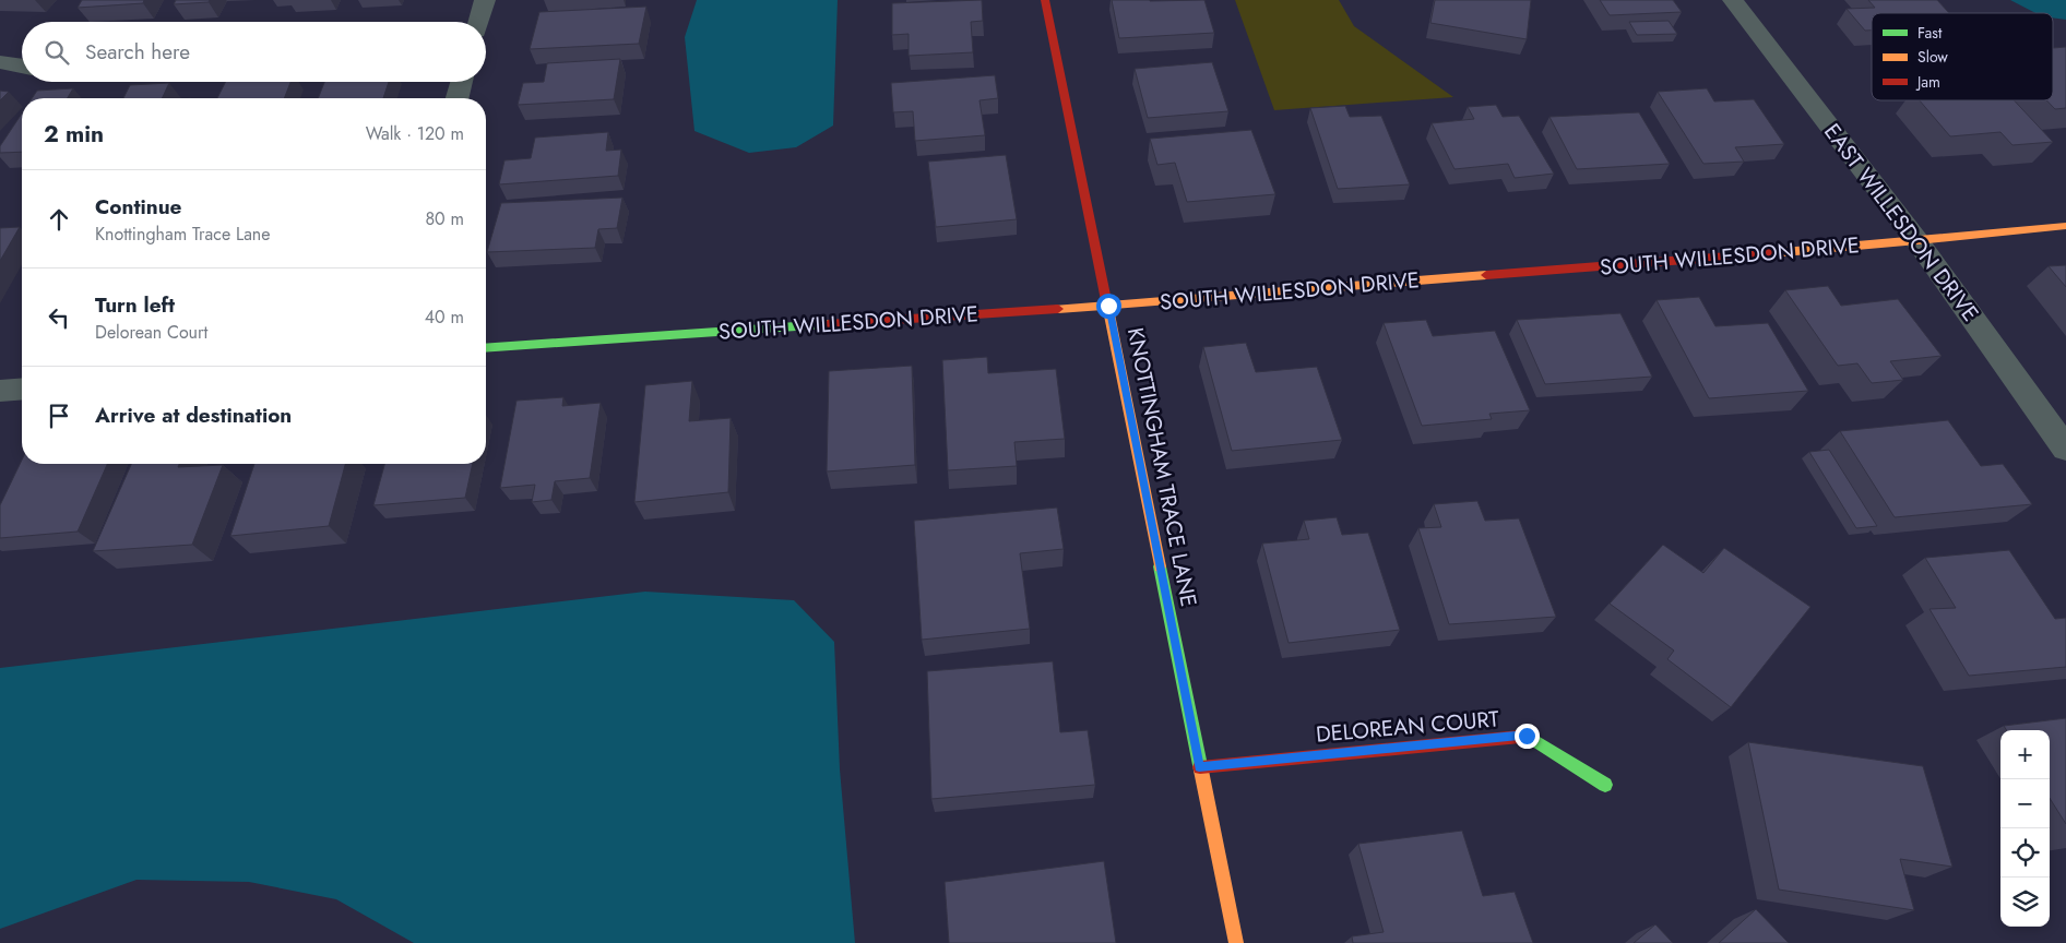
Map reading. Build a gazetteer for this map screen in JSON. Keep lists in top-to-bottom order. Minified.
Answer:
{"streets":{"street":["EAST WILLESDON DRIVE","SOUTH WILLESDON DRIVE","KNOTTINGHAM TRACE LANE","DELOREAN COURT"]},"crossings":[["EAST WILLESDON DRIVE","SOUTH WILLESDON DRIVE"],["SOUTH WILLESDON DRIVE","KNOTTINGHAM TRACE LANE"],["KNOTTINGHAM TRACE LANE","DELOREAN COURT"]],"legend":["Fast","Slow","Jam"],"page":{"search":"Search here","heading":["2 min","Walk · 120 m"],"list":[["Continue","Knottingham Trace Lane","80 m"],["Turn left","Delorean Court","40 m"],"Arrive at destination"],"map_buttons":["+","−"]}}
